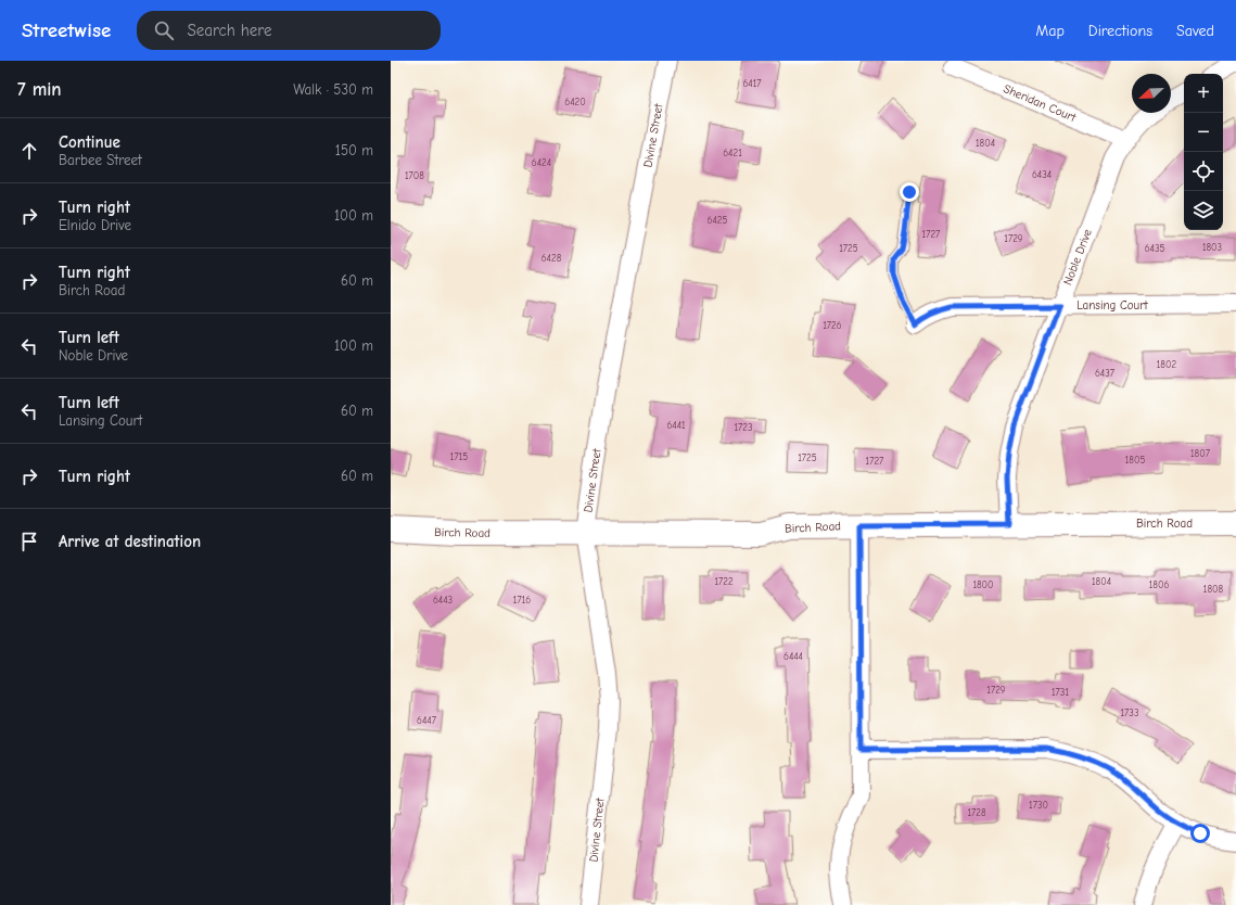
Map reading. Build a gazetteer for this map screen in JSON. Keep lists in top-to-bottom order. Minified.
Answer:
{"streets":{"street":["Sheridan Court","Divine Street","Noble Drive","Lansing Court","Birch Road"]},"crossings":[["Sheridan Court","Noble Drive"],["Divine Street","Birch Road"],["Noble Drive","Lansing Court"],["Noble Drive","Birch Road"]],"house_numbers":["6417","6420","1804","6421","6424","6434","1708","6425","1727","1729","1803","1725","6435","6428","1726","1802","6437","6441","1723","1807","1715","1725","1805","1727","1722","1804","1800","1806","1808","6443","1716","6444","1729","1731","1733","6447","1730","1728"],"north":"bottom left","page":{"header":"Streetwise","search":"Search here","nav":["Map","Directions","Saved"],"heading":["7 min","Walk · 530 m"],"map_buttons":["+","−"],"list":[["Continue","Barbee Street","150 m"],["Turn right","Elnido Drive","100 m"],["Turn right","Birch Road","60 m"],["Turn left","Noble Drive","100 m"],["Turn left","Lansing Court","60 m"],["Turn right","60 m"],"Arrive at destination"]}}
